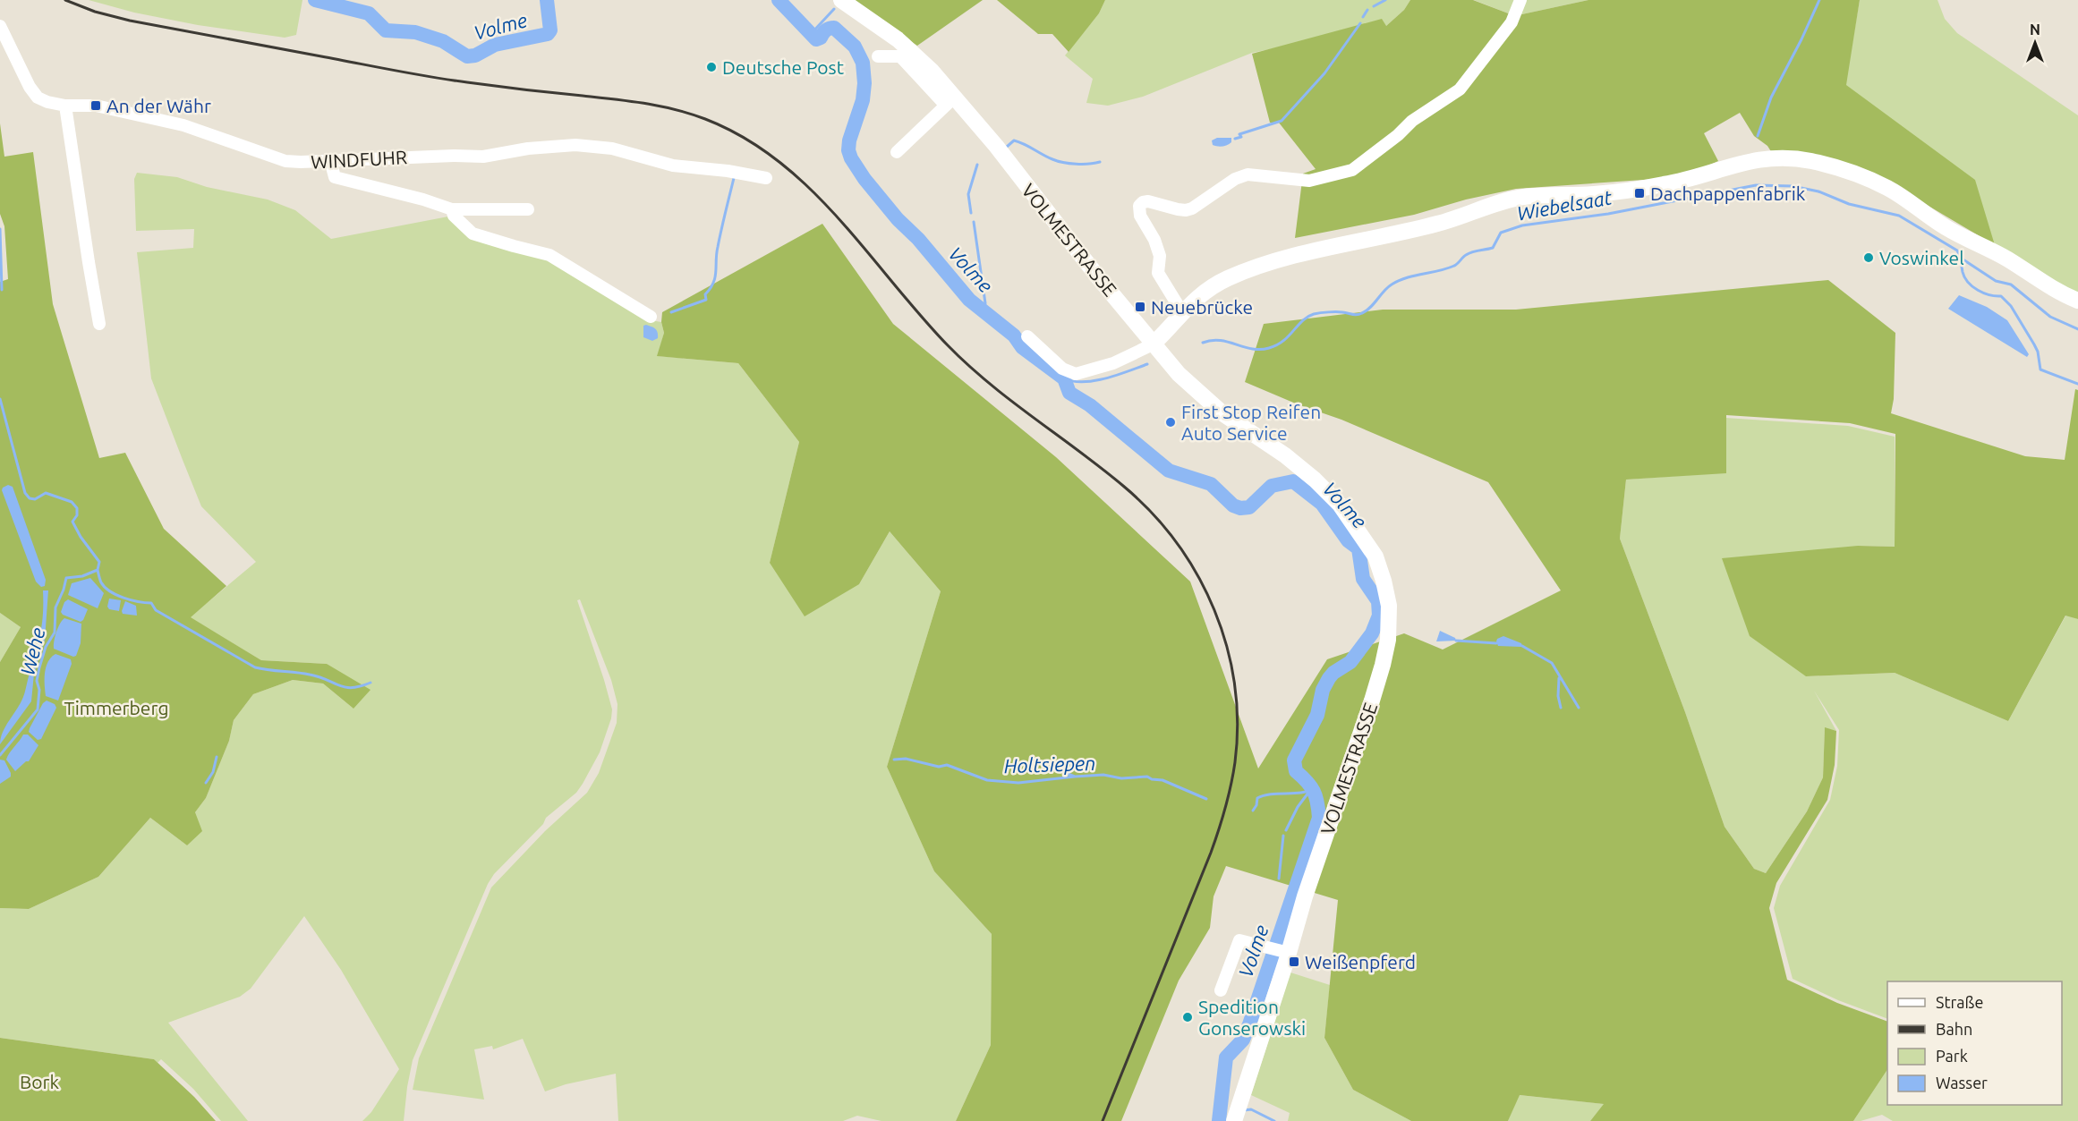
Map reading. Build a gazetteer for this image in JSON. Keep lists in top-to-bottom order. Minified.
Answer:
{"streets":{"main road":["VOLMESTRASSE"],"street":["WINDFUHR"]},"water":["Volme","Wiebelsaat","Wehe","Holtsiepen"],"parks":["Timmerberg","Bork"],"places":{"other":["Deutsche Post","Voswinkel","First Stop Reifen Auto Service","Spedition Gonserowski"],"transit":["An der Währ","Dachpappenfabrik","Neuebrücke","Weißenpferd"]},"legend":["Straße","Bahn","Park","Wasser"],"north":"top"}
